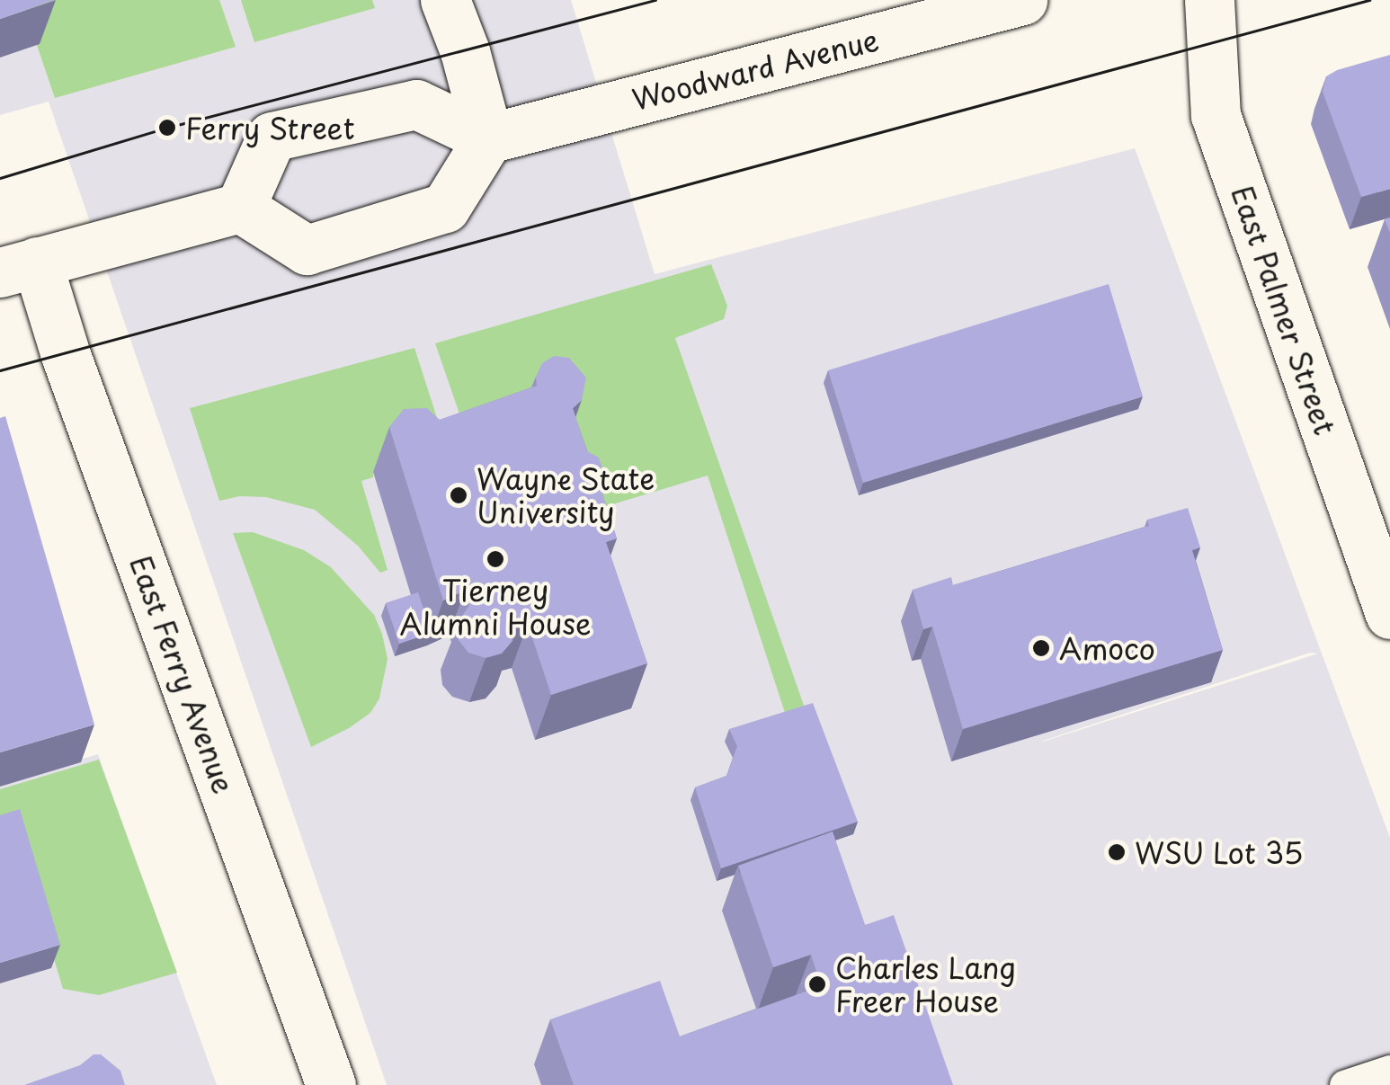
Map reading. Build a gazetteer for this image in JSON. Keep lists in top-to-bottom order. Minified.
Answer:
{"streets":{"street":["Woodward Avenue","East Palmer Street","East Ferry Avenue"]},"places":["Ferry Street","Wayne State University","Tierney Alumni House","Amoco","WSU Lot 35","Charles Lang Freer House"]}
